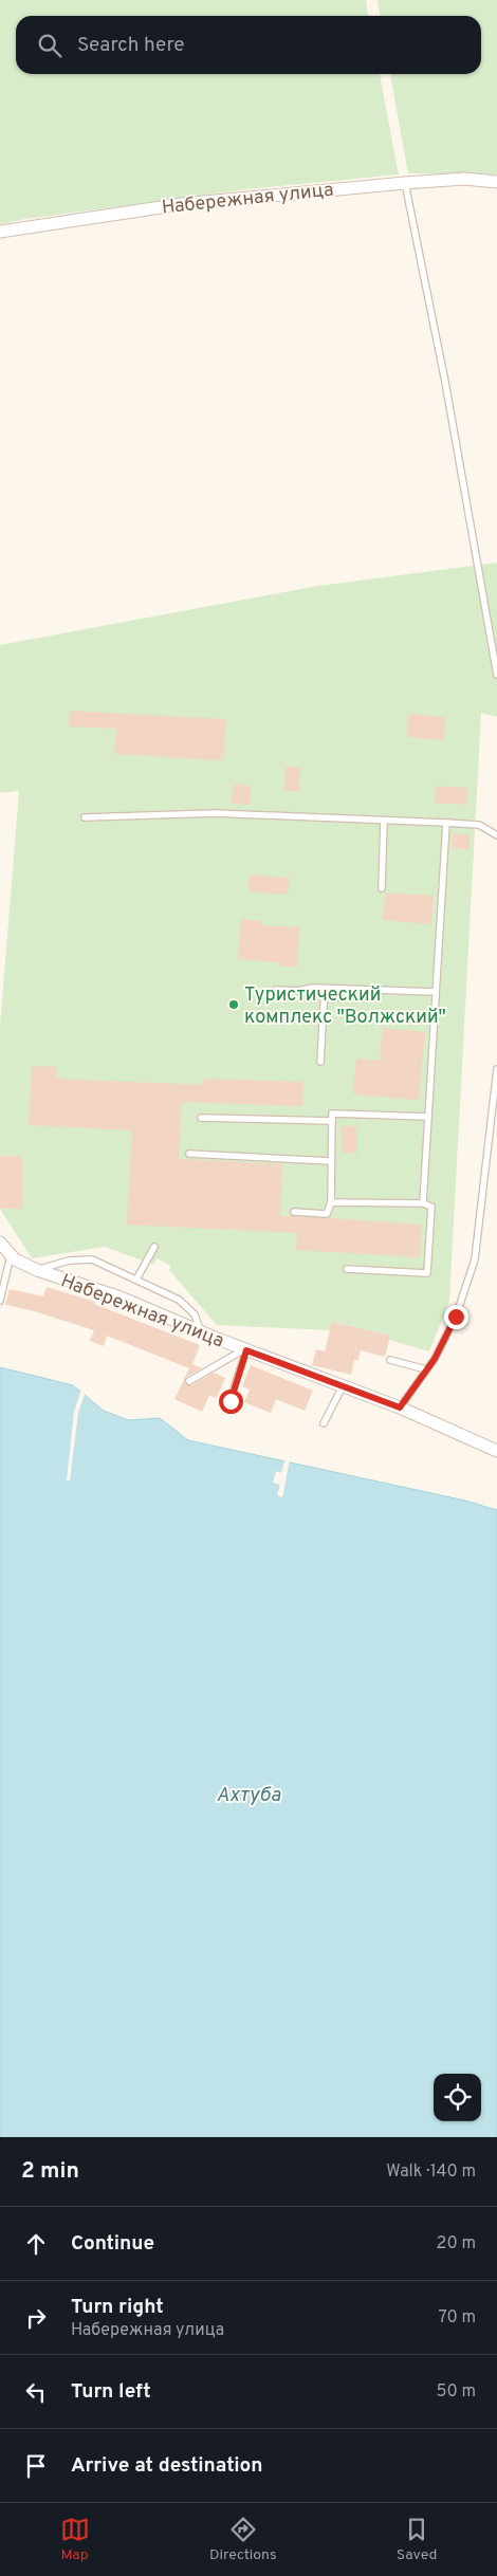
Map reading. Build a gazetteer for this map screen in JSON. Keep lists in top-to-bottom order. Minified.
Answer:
{"streets":{"street":["Набережная улица"]},"water":["Ахтуба"],"places":["Туристический комплекс \"Волжский\""],"page":{"search":"Search here","heading":["2 min","Walk · 140 m"],"list":[["Continue","20 m"],["Turn right","Набережная улица","70 m"],["Turn left","50 m"],"Arrive at destination"],"nav":["Map","Directions","Saved"]}}
